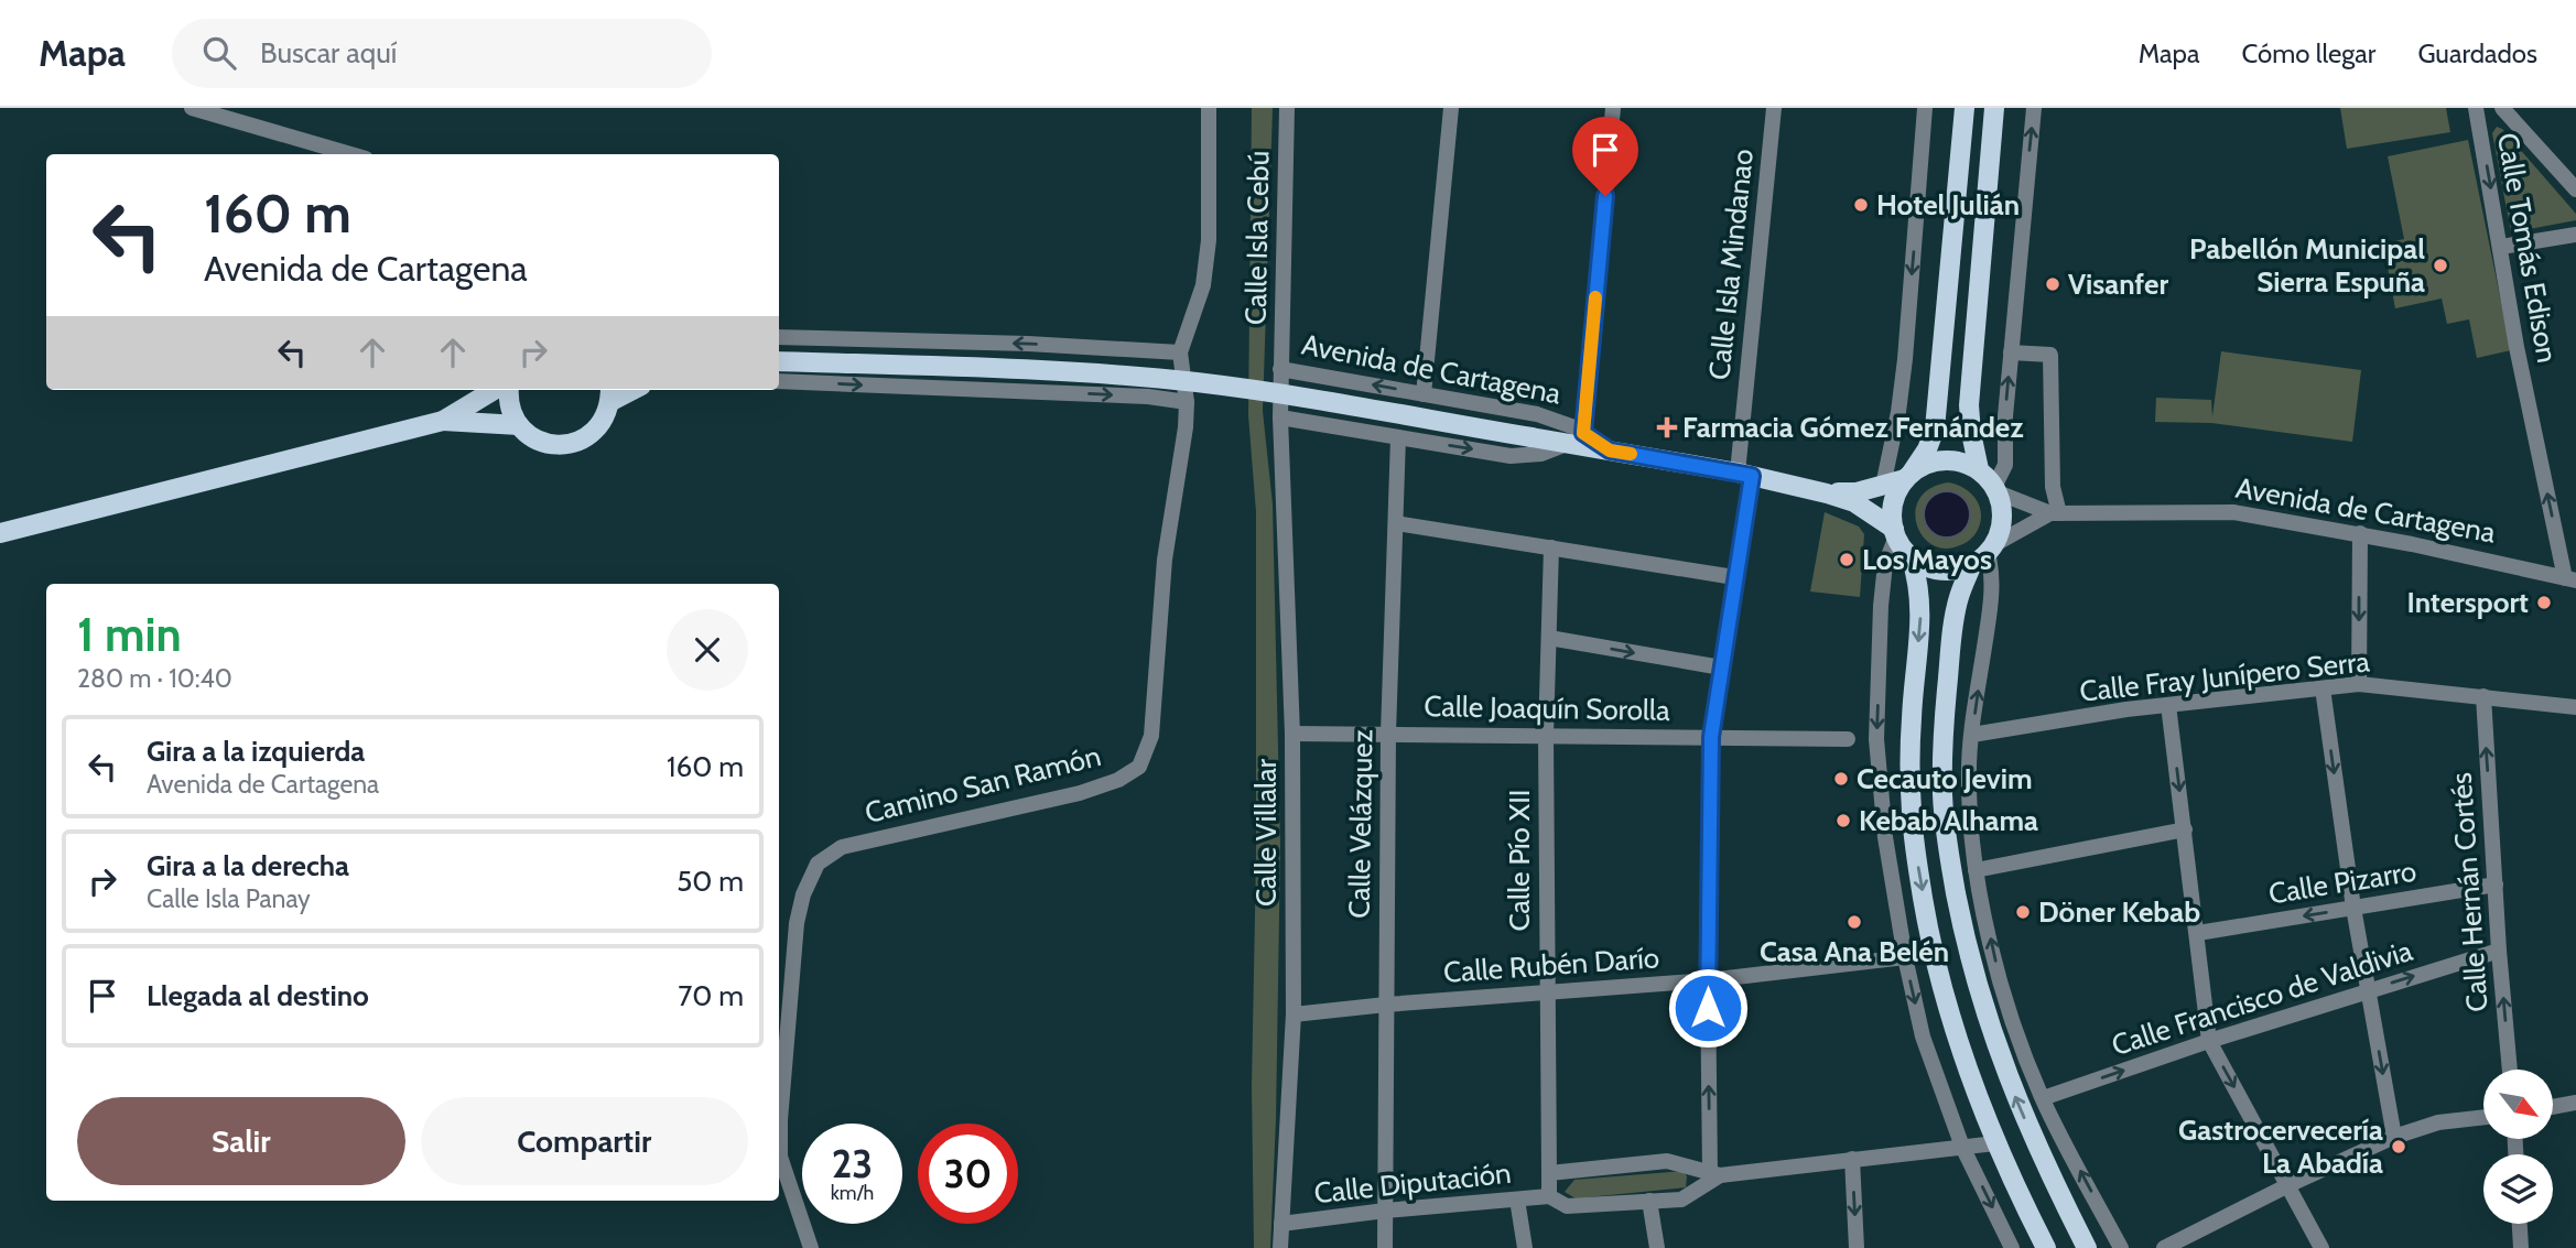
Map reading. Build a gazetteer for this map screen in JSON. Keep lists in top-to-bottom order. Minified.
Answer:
{"streets":{"main road":["Avenida de Cartagena"],"street":["Calle Isla Cebú","Calle Tomás Edison","Calle Isla Mindanao","Calle Fray Junípero Serra","Calle Joaquín Sorolla","Camino San Ramón","Calle Velázquez","Calle Villalar","Calle Pío XII","Calle Pizarro","Calle Hernán Cortés","Calle Rubén Darío","Calle Francisco de Valdivia","Calle Diputación"]},"crossings":[["Calle Isla Cebú","Avenida de Cartagena"],["Calle Isla Cebú","Calle Villalar"],["Calle Tomás Edison","Avenida de Cartagena"],["Calle Isla Mindanao","Avenida de Cartagena"],["Calle Isla Mindanao","Calle Joaquín Sorolla"],["Calle Isla Mindanao","Calle Rubén Darío"],["Calle Isla Mindanao","Calle Diputación"],["Avenida de Cartagena","Calle Velázquez"],["Avenida de Cartagena","Calle Villalar"],["Calle Fray Junípero Serra","Calle Hernán Cortés"],["Calle Joaquín Sorolla","Calle Velázquez"],["Calle Joaquín Sorolla","Calle Villalar"],["Calle Joaquín Sorolla","Calle Pío XII"],["Calle Velázquez","Calle Rubén Darío"],["Calle Velázquez","Calle Diputación"],["Calle Villalar","Calle Rubén Darío"],["Calle Villalar","Calle Diputación"],["Calle Pío XII","Calle Rubén Darío"],["Calle Pío XII","Calle Diputación"],["Calle Pizarro","Calle Hernán Cortés"],["Calle Hernán Cortés","Calle Francisco de Valdivia"]],"one_way":["Calle Pizarro","Calle Francisco de Valdivia"],"places":{"other":["Hotel Julián","Pabellón Municipal Sierra Espuña","Visanfer","Los Mayos","Intersport","Cecauto Jevim","Kebab Alhama","Döner Kebab","Casa Ana Belén","Gastrocervecería La Abadía"],"health":["Farmacia Gómez Fernández"]},"north":"bottom right","page":{"header":"Mapa","search":"Buscar aquí","nav":["Mapa","Cómo llegar","Guardados"],"turn":["160 m","Avenida de Cartagena"],"heading":["1 min","280 m · 10:40"],"list":[{"name":"Gira a la izquierda","note":"Avenida de Cartagena","value":"160 m"},{"name":"Gira a la derecha","note":"Calle Isla Panay","value":"50 m"},{"name":"Llegada al destino","value":"70 m"}],"buttons":["Salir","Compartir"],"speed":"23 km/h","limit":"30"}}
